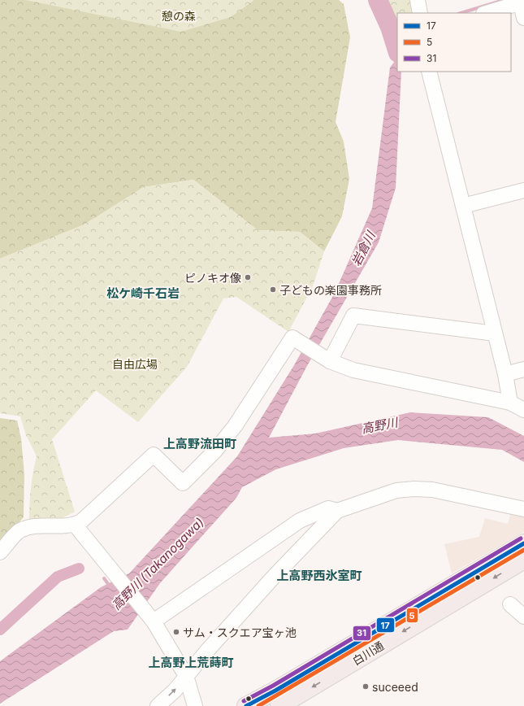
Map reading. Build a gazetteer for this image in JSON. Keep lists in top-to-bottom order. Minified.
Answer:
{"streets":{"highway":["白川通"]},"districts":["松ケ崎千石岩","上高野流田町","上高野西氷室町","上高野上荒蒔町"],"water":["岩倉川","高野川","高野川 (Takanogawa)"],"parks":["憩の森","自由広場"],"places":["ピノキオ像","子どもの楽園事務所","サム・スクエア宝ヶ池","suceeed"],"lines":["transit line 31","transit line 17","transit line 5"],"legend":["17","5","31"]}
